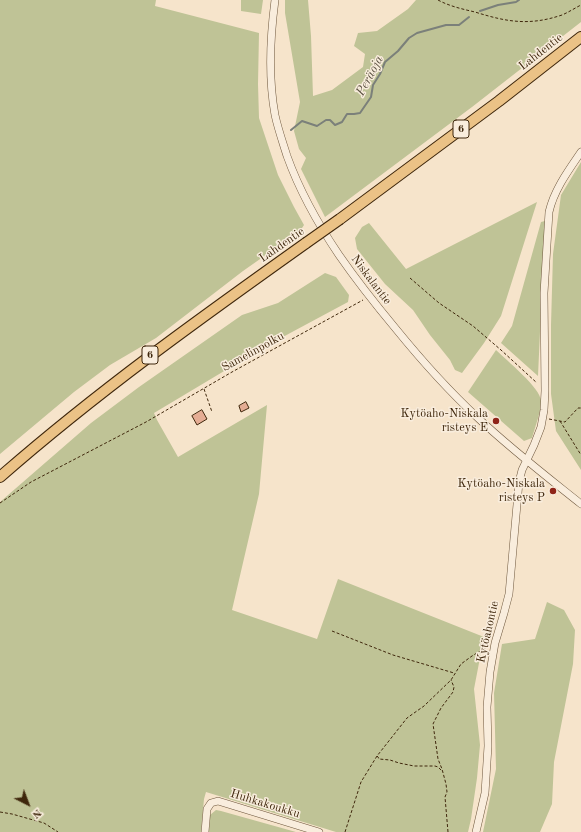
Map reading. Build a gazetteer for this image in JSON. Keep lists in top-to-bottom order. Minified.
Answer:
{"streets":{"highway":["Lahdentie","6"],"street":["Niskalantie","Kytöahontie","Huhkakoukku"],"path":["Samelinpolku"]},"crossings":[["Niskalantie","Samelinpolku"],["Niskalantie","Kytöahontie"]],"water":["Peräoja"],"places":["Kytöaho-Niskala risteys E","Kytöaho-Niskala risteys P"],"north":"bottom right"}
